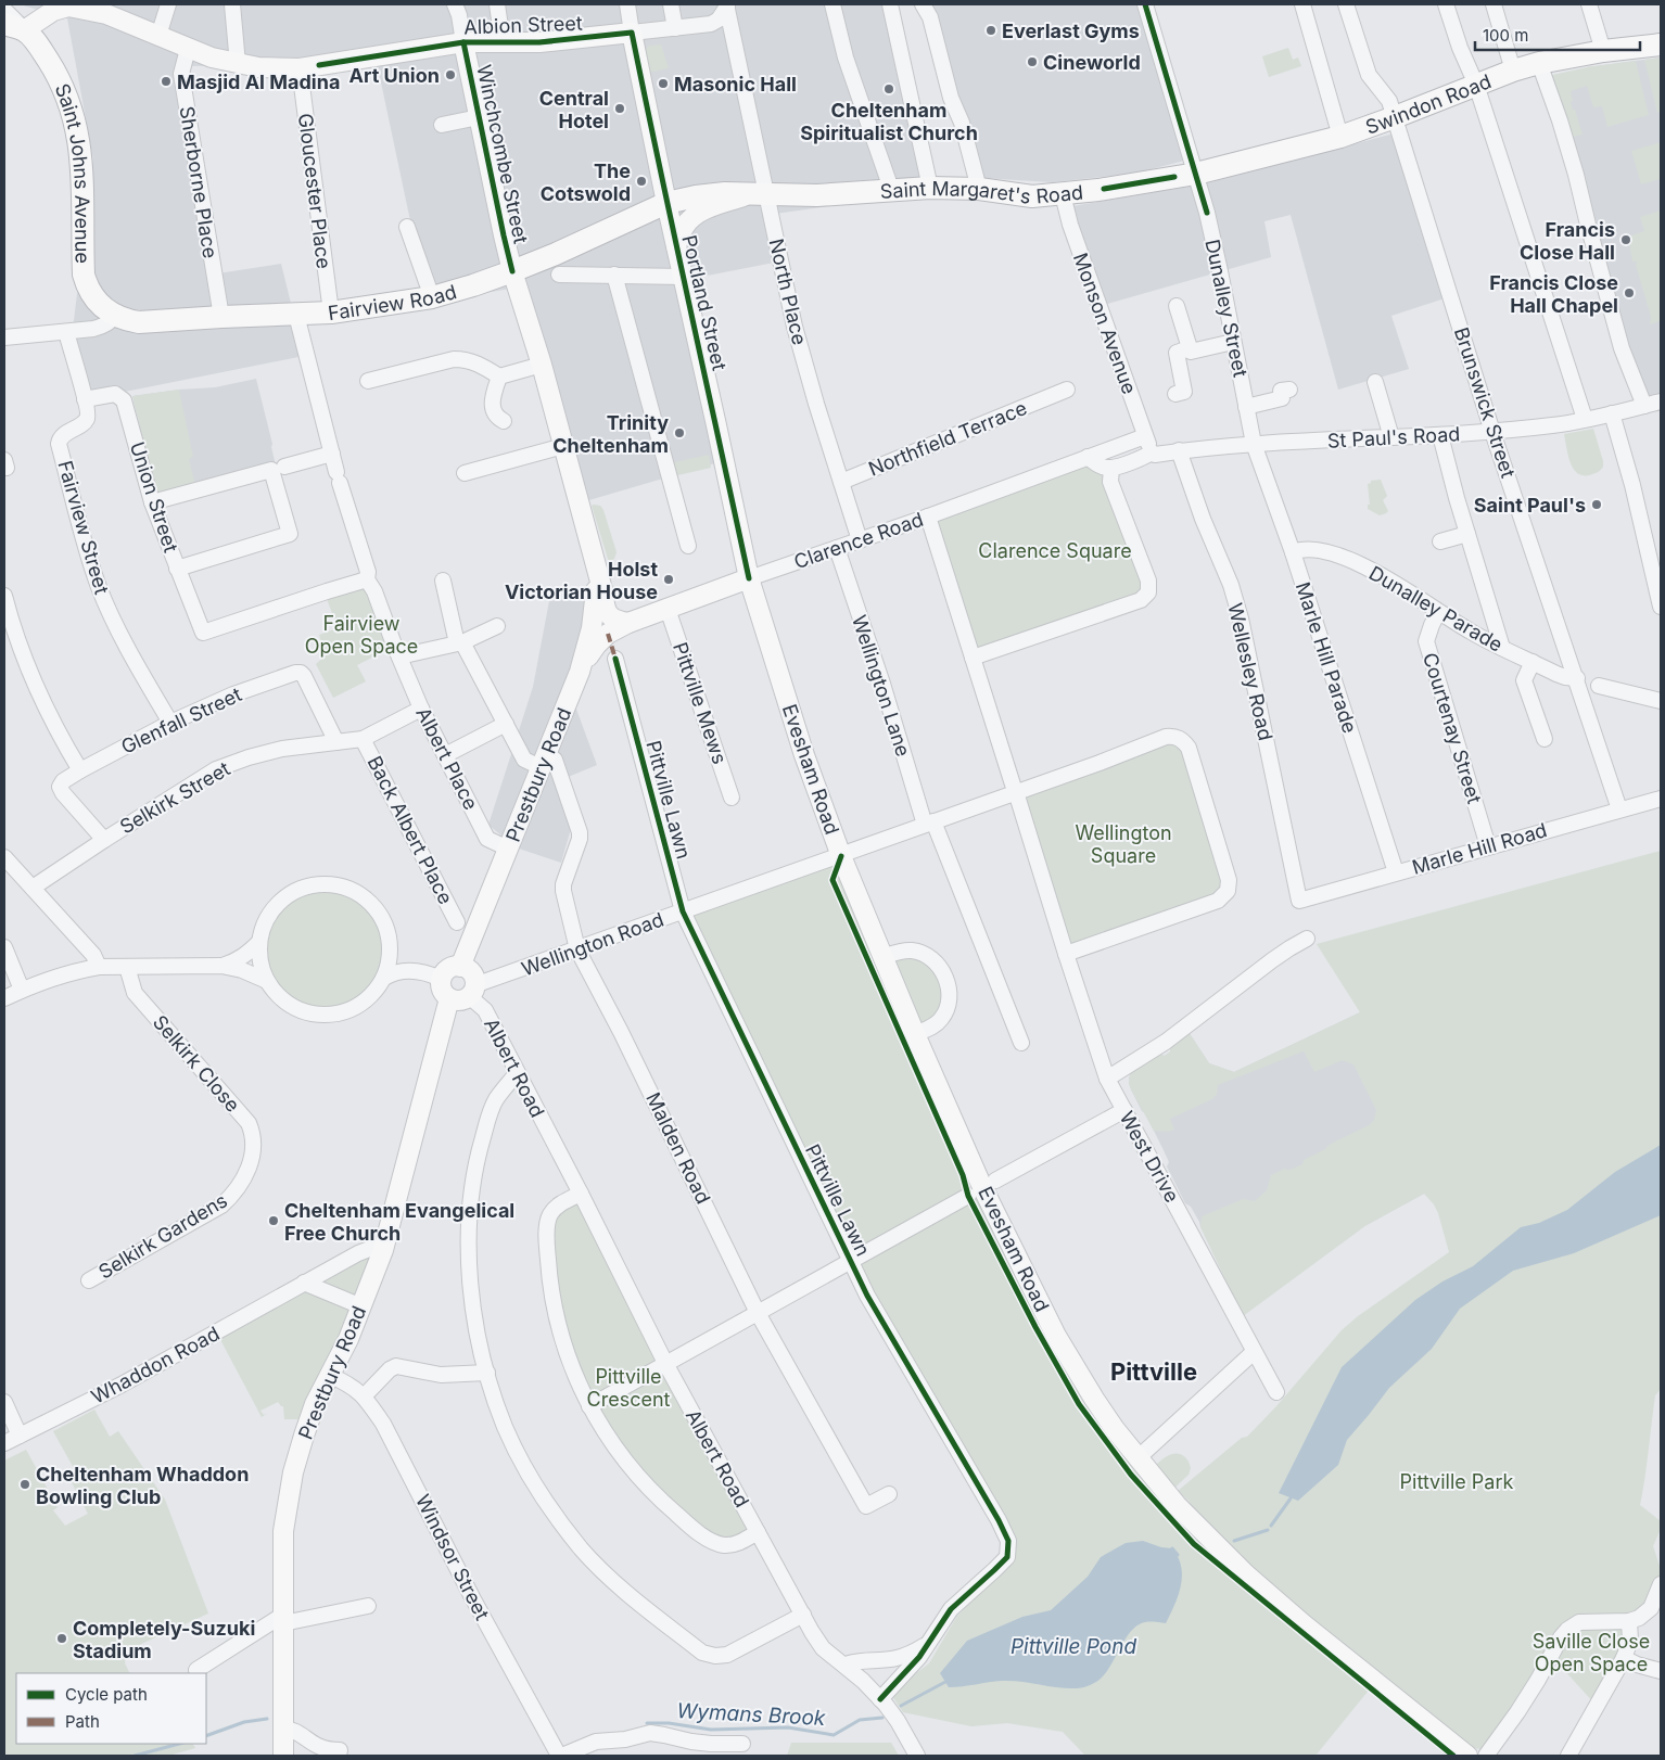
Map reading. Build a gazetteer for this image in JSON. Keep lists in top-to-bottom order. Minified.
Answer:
{"streets":{"highway":["Swindon Road","Saint Johns Avenue","Saint Margaret's Road","Fairview Road"],"main road":["Albion Street","Winchcombe Street","Portland Street","Clarence Road","Evesham Road","Prestbury Road"],"street":["Sherborne Place","Gloucester Place","North Place","Dunalley Street","Monson Avenue","Brunswick Street","St Paul's Road","Northfield Terrace","Union Street","Fairview Street","Dunalley Parade","Marle Hill Parade","Wellesley Road","Wellington Lane","Pittville Mews","Glenfall Street","Courtenay Street","Albert Place","Selkirk Street","Pittville Lawn","Back Albert Place","Marle Hill Road","Wellington Road","Selkirk Close","Albert Road","Malden Road","West Drive","Selkirk Gardens","Whaddon Road","Windsor Street"]},"crossings":[["Albion Street","Winchcombe Street"],["Albion Street","Saint Johns Avenue"],["Albion Street","Sherborne Place"],["Albion Street","Gloucester Place"],["Albion Street","Portland Street"],["Swindon Road","Saint Margaret's Road"],["Swindon Road","Dunalley Street"],["Swindon Road","Brunswick Street"],["Winchcombe Street","Fairview Road"],["Winchcombe Street","Prestbury Road"],["Saint Johns Avenue","Fairview Road"],["Sherborne Place","Fairview Road"],["Gloucester Place","Fairview Road"],["Saint Margaret's Road","North Place"],["Saint Margaret's Road","Fairview Road"],["Saint Margaret's Road","Dunalley Street"],["Saint Margaret's Road","Monson Avenue"],["North Place","Fairview Road"],["North Place","Northfield Terrace"],["North Place","Clarence Road"],["Fairview Road","Portland Street"],["Fairview Road","Albert Place"],["Portland Street","Clarence Road"],["Portland Street","Evesham Road"],["Dunalley Street","St Paul's Road"],["Dunalley Street","Marle Hill Parade"],["Monson Avenue","St Paul's Road"],["Monson Avenue","Clarence Road"],["Brunswick Street","St Paul's Road"],["Brunswick Street","Dunalley Parade"],["Brunswick Street","Marle Hill Road"],["St Paul's Road","Marle Hill Parade"],["St Paul's Road","Wellesley Road"],["Union Street","Fairview Street"],["Union Street","Albert Place"],["Fairview Street","Glenfall Street"],["Clarence Road","Wellington Lane"],["Clarence Road","Pittville Mews"],["Clarence Road","Evesham Road"],["Clarence Road","Prestbury Road"],["Dunalley Parade","Marle Hill Parade"],["Dunalley Parade","Courtenay Street"],["Marle Hill Parade","Marle Hill Road"],["Wellesley Road","Marle Hill Road"],["Wellington Lane","Wellington Road"],["Glenfall Street","Selkirk Street"],["Courtenay Street","Marle Hill Road"],["Albert Place","Prestbury Road"],["Albert Place","Selkirk Street"],["Evesham Road","Wellington Road"],["Prestbury Road","Wellington Road"],["Prestbury Road","Albert Road"],["Prestbury Road","Malden Road"],["Prestbury Road","Whaddon Road"],["Prestbury Road","Windsor Street"],["Selkirk Street","Back Albert Place"],["Pittville Lawn","Wellington Road"],["Pittville Lawn","Albert Road"],["Wellington Road","Albert Road"],["Wellington Road","Malden Road"],["Selkirk Close","Selkirk Gardens"]],"districts":["Pittville"],"water":["Pittville Pond","Wymans Brook"],"parks":["Clarence Square","Fairview Open Space","Wellington Square","Pittville Crescent","Pittville Park","Saville Close Open Space"],"places":["Everlast Gyms","Cineworld","Art Union","Masjid Al Madina","Masonic Hall","Cheltenham Spiritualist Church","Central Hotel","The Cotswold","Francis Close Hall","Francis Close Hall Chapel","Trinity Cheltenham","Saint Paul's","Holst Victorian House","Cheltenham Evangelical Free Church","Cheltenham Whaddon Bowling Club","Completely-Suzuki Stadium"],"legend":["Cycle path","Path"],"scale_bar":"100 m"}
